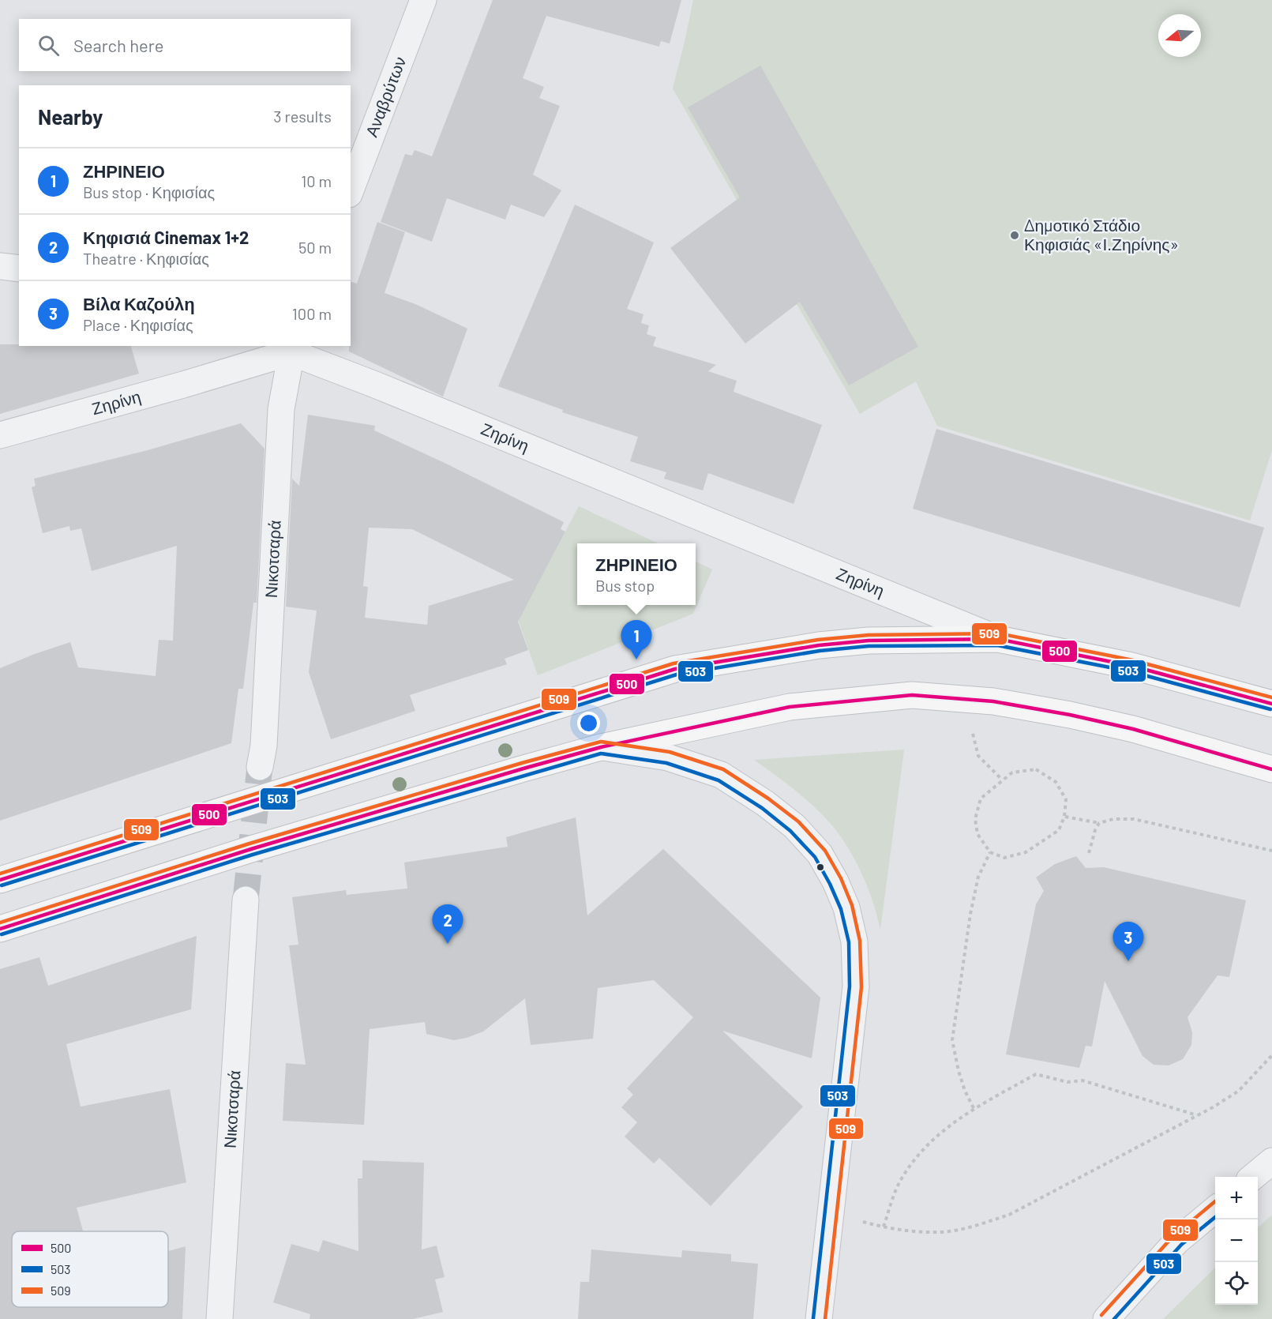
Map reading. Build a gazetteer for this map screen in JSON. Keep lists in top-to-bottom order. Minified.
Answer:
{"streets":{"street":["Αναβρύτων","Ζηρίνη","Νικοτσαρά"]},"crossings":[["Ζηρίνη","Νικοτσαρά"]],"places":["Δημοτικό Στάδιο Κηφισιάς «Ι.Ζηρίνης»"],"lines":["transit line 509","transit line 500","transit line 503"],"legend":["500","503","509"],"north":"left","page":{"search":"Search here","heading":["Nearby","3 results"],"list":[{"mark":"1","name":"ΖΗΡΙΝΕΙΟ","note":"Bus stop · Κηφισίας","value":"10 m"},{"mark":"2","name":"Κηφισιά Cinemax 1+2","note":"Theatre · Κηφισίας","value":"50 m"},{"mark":"3","name":"Βίλα Καζούλη","note":"Place · Κηφισίας","value":"100 m"}],"popup":["ΖΗΡΙΝΕΙΟ","Bus stop"],"pins":["1","2","3"],"map_buttons":["+","−"]}}
